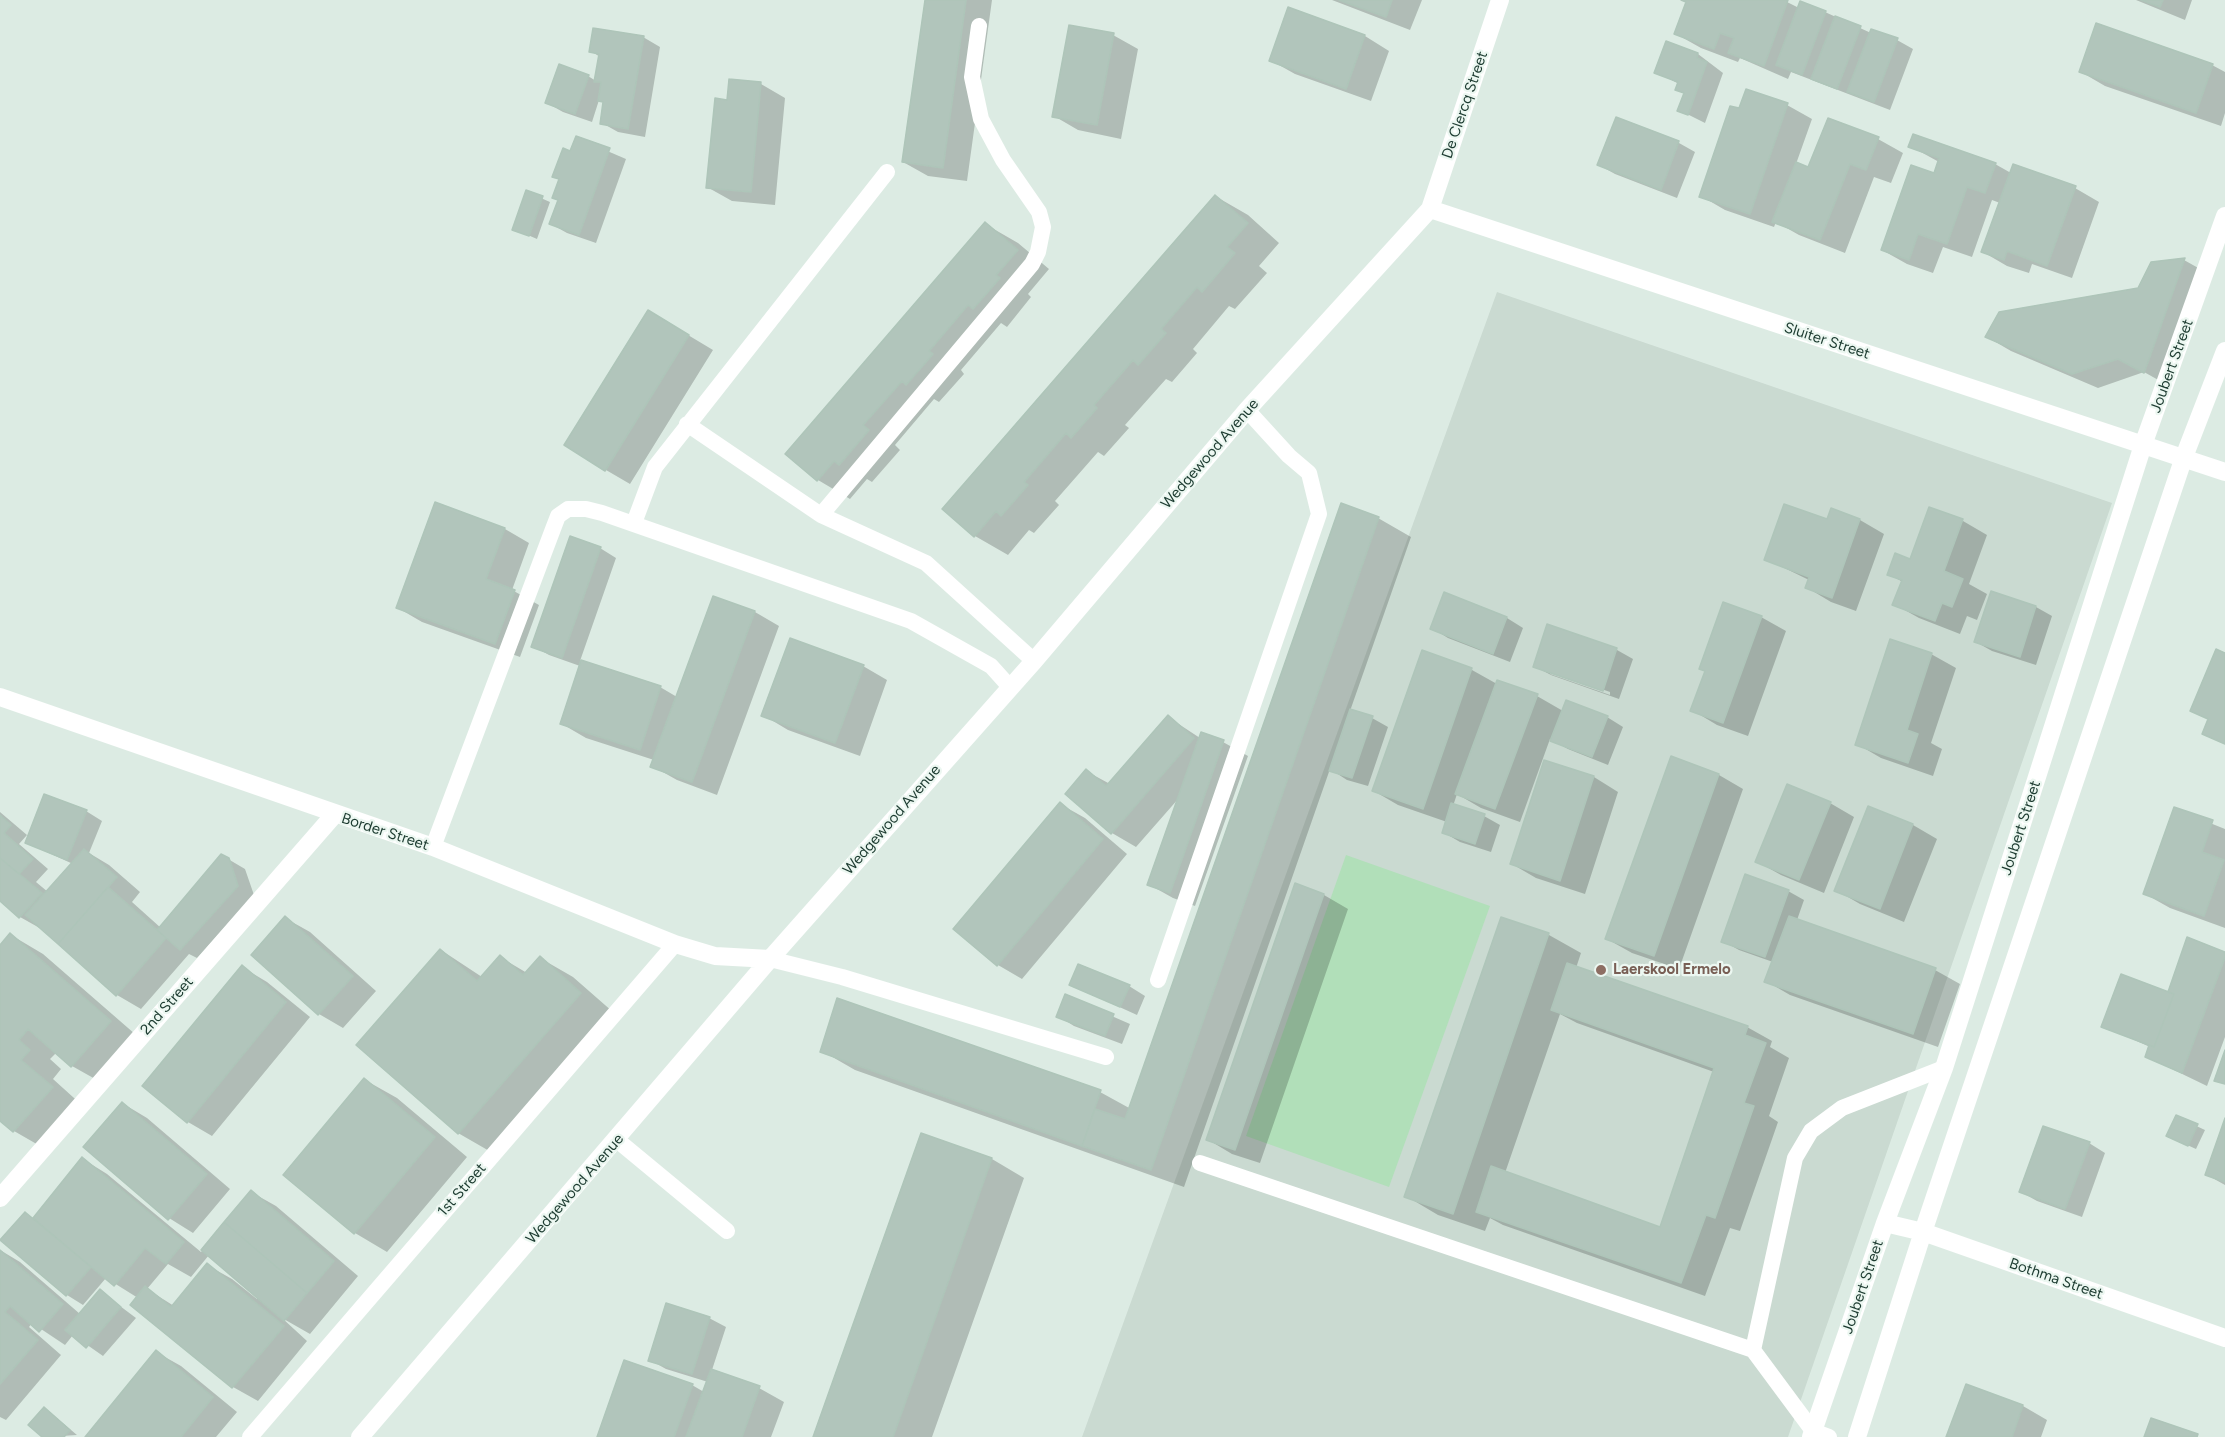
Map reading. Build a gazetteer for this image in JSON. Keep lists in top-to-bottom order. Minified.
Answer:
{"streets":{"street":["De Clercq Street","Sluiter Street","Joubert Street","Wedgewood Avenue","Border Street","2nd Street","Bothma Street"],"lane":["1st Street"]},"crossings":[["De Clercq Street","Sluiter Street"],["De Clercq Street","Wedgewood Avenue"],["Sluiter Street","Joubert Street"],["Sluiter Street","Wedgewood Avenue"],["Joubert Street","Bothma Street"],["Wedgewood Avenue","Border Street"],["Border Street","2nd Street"],["Border Street","1st Street"]],"places":["Laerskool Ermelo"]}
